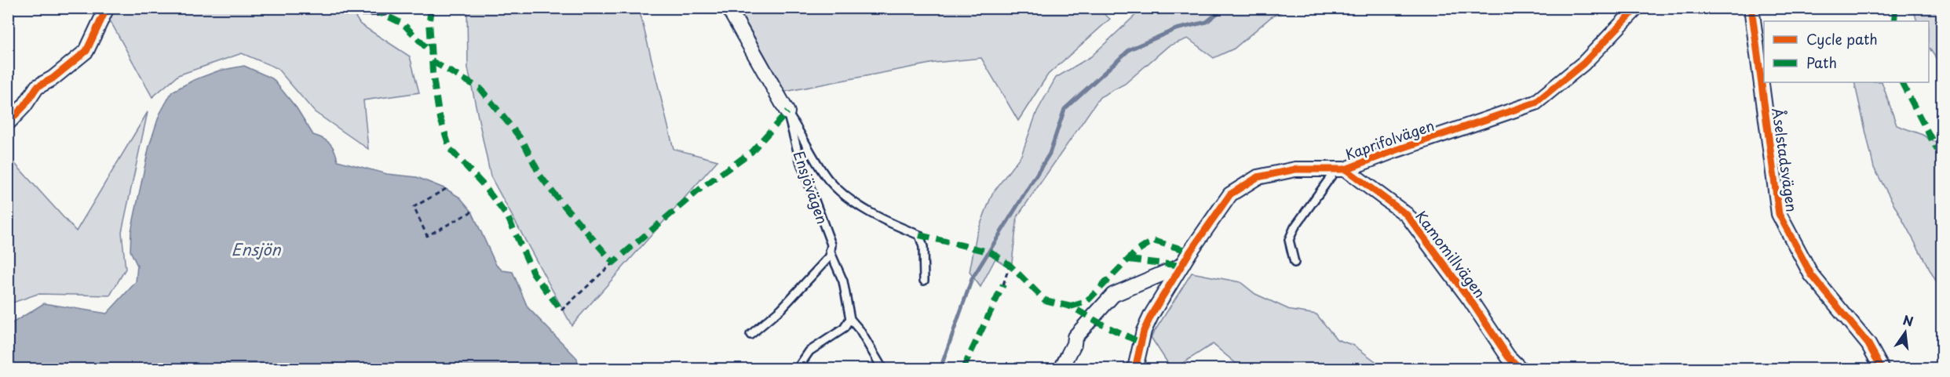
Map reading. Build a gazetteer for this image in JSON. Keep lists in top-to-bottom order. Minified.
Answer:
{"streets":{"street":["Kaprifolvägen","Åselstadsvägen","Ensjövägen","Kamomillvägen"]},"crossings":[["Kaprifolvägen","Kamomillvägen"]],"water":["Ensjön"],"legend":["Cycle path","Path"],"north":"top"}
